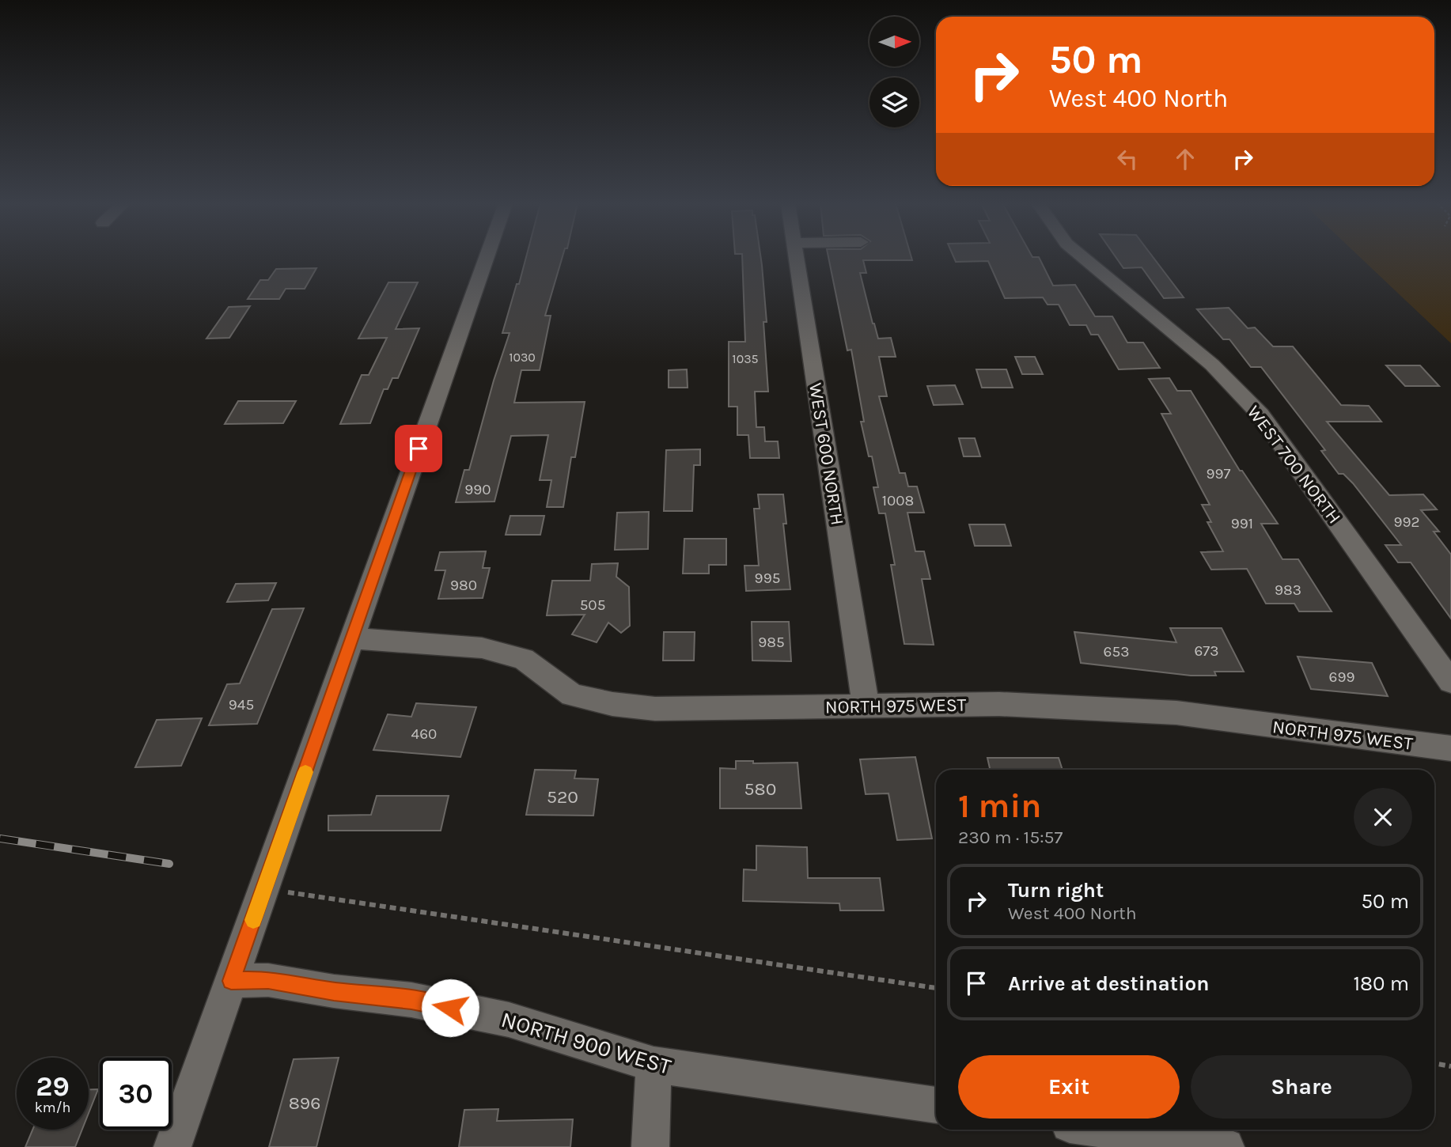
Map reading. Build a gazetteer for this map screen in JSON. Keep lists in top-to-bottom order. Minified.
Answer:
{"streets":{"street":["WEST 600 NORTH","WEST 700 NORTH","NORTH 975 WEST","NORTH 900 WEST"]},"crossings":[["WEST 600 NORTH","NORTH 975 WEST"]],"house_numbers":["1030","1035","997","990","1008","992","991","995","980","983","505","985","673","653","699","945","460","580","520","896"],"north":"right","page":{"turn":["50 m","West 400 North"],"heading":["1 min","230 m · 15:57"],"list":[{"name":"Turn right","note":"West 400 North","value":"50 m"},{"name":"Arrive at destination","value":"180 m"}],"buttons":["Exit","Share"],"speed":"29 km/h","limit":"30"}}
